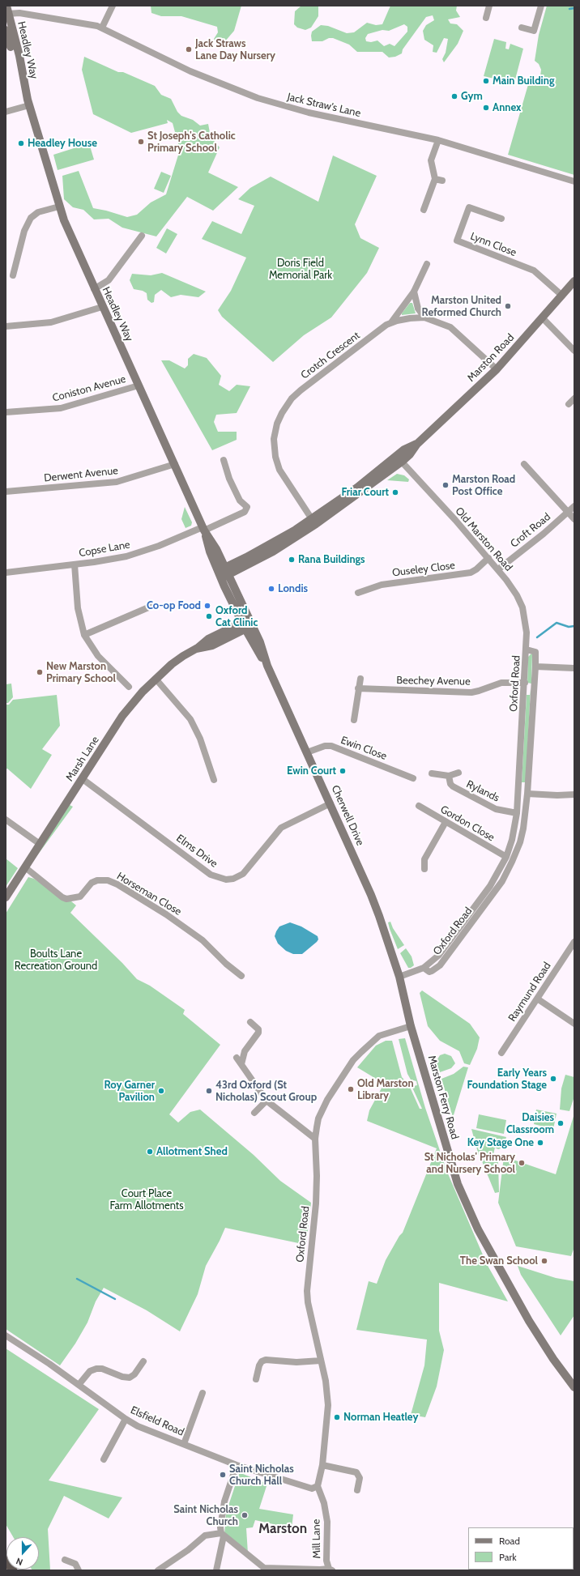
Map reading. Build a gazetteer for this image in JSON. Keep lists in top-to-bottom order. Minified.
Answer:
{"streets":{"main road":["Headley Way","Marston Road","Marsh Lane","Cherwell Drive","Marston Ferry Road"],"street":["Jack Straw's Lane","Lynn Close","Crotch Crescent","Coniston Avenue","Derwent Avenue","Croft Road","Old Marston Road","Copse Lane","Ouseley Close","Beechey Avenue","Oxford Road","Ewin Close","Rylands","Gordon Close","Elms Drive","Horseman Close","Raymund Road","Elsfield Road","Mill Lane"]},"crossings":[["Headley Way","Jack Straw's Lane"],["Headley Way","Marston Road"],["Headley Way","Coniston Avenue"],["Headley Way","Derwent Avenue"],["Headley Way","Copse Lane"],["Headley Way","Cherwell Drive"],["Lynn Close","Marston Road"],["Crotch Crescent","Marston Road"],["Marston Road","Old Marston Road"],["Marston Road","Cherwell Drive"],["Croft Road","Old Marston Road"],["Old Marston Road","Ouseley Close"],["Old Marston Road","Oxford Road"],["Beechey Avenue","Oxford Road"],["Oxford Road","Rylands"],["Oxford Road","Cherwell Drive"],["Oxford Road","Gordon Close"],["Oxford Road","Marston Ferry Road"],["Oxford Road","Elsfield Road"],["Oxford Road","Mill Lane"],["Ewin Close","Cherwell Drive"],["Marsh Lane","Cherwell Drive"],["Marsh Lane","Elms Drive"],["Marsh Lane","Horseman Close"],["Cherwell Drive","Elms Drive"],["Cherwell Drive","Marston Ferry Road"],["Elsfield Road","Mill Lane"]],"districts":["Marston"],"parks":["Doris Field Memorial Park","Boults Lane Recreation Ground","Court Place Farm Allotments"],"places":["Jack Straws Lane Day Nursery","Main Building","Gym","Annex","St Joseph's Catholic Primary School","Headley House","Marston United Reformed Church","Marston Road Post Office","Friar Court","Rana Buildings","Londis","Co-op Food","Oxford Cat Clinic","New Marston Primary School","Ewin Court","Early Years Foundation Stage","Old Marston Library","Roy Garner Pavilion","43rd Oxford (St Nicholas) Scout Group","Daisies Classroom","Key Stage One","Allotment Shed","St Nicholas' Primary and Nursery School","The Swan School","Norman Heatley","Saint Nicholas Church Hall","Saint Nicholas Church"],"legend":["Road","Park"],"north":"bottom"}
